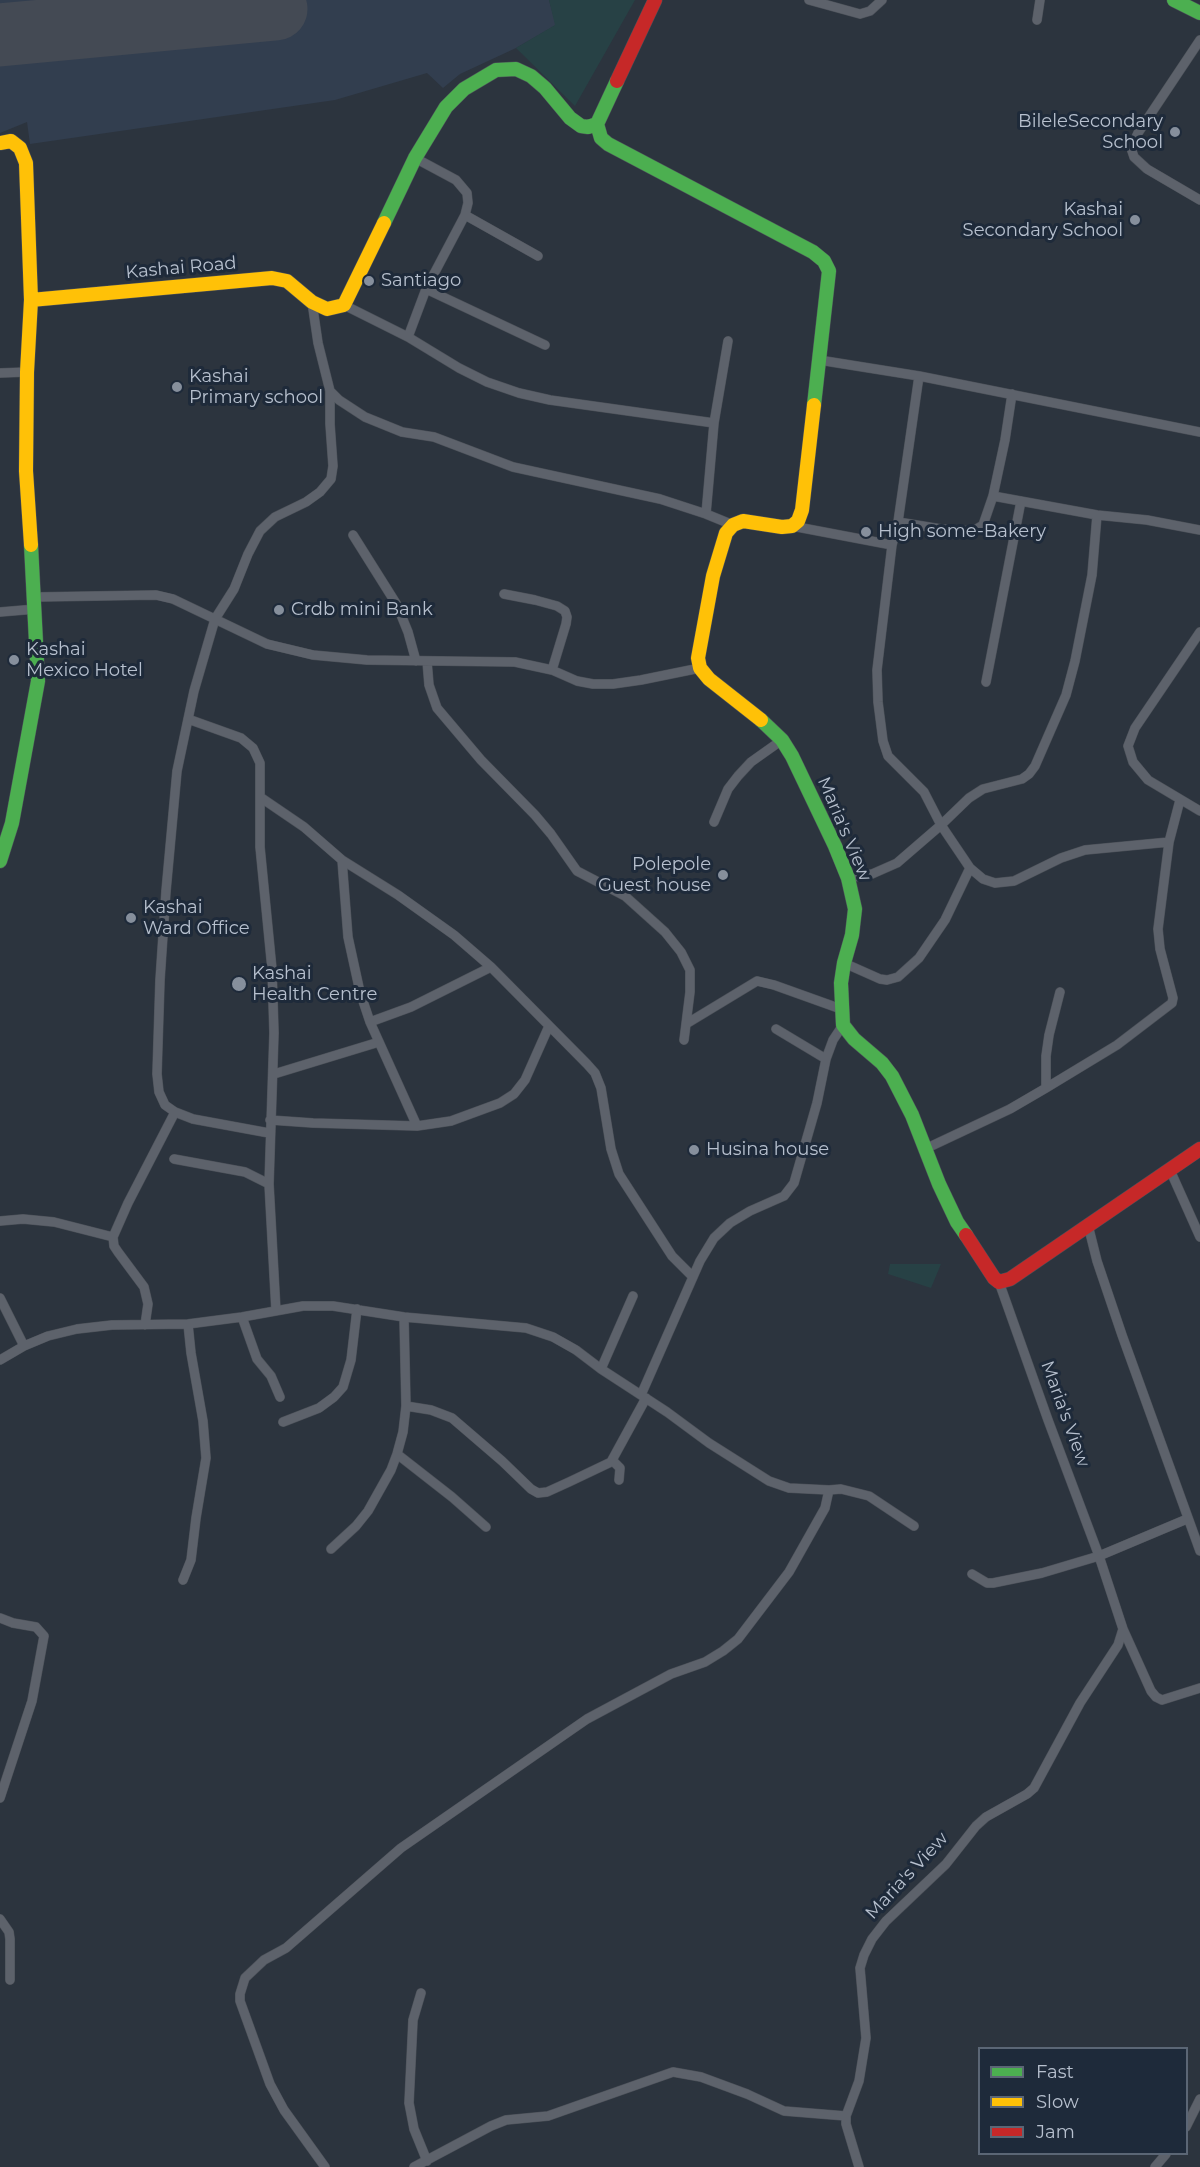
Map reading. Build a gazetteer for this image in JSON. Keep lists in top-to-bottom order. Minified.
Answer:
{"streets":{"street":["Kashai Road","Maria's View"]},"places":["BileleSecondary School","Kashai Secondary School","Santiago","Kashai Primary school","High some-Bakery","Crdb mini Bank","Kashai Mexico Hotel","Polepole Guest house","Kashai Ward Office","Kashai Health Centre","Husina house"],"legend":["Fast","Slow","Jam"]}
